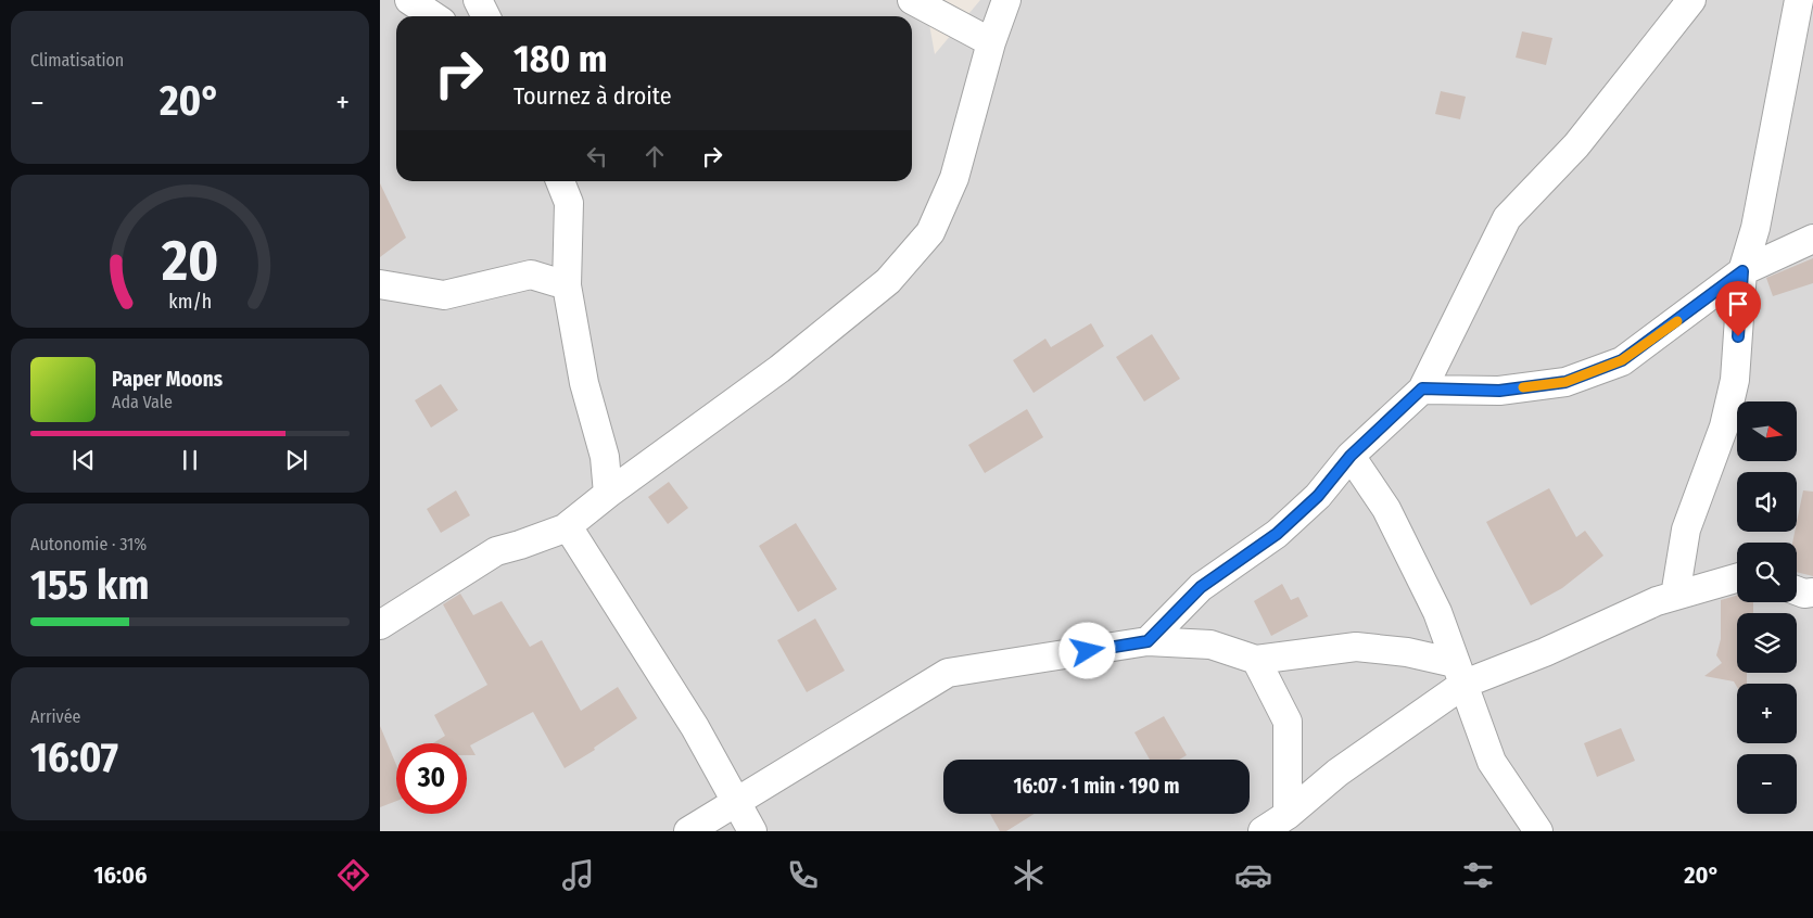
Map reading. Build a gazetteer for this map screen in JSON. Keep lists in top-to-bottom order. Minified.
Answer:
{"north":"right","page":{"tile":["Climatisation",["Autonomie · 31%","155 km"],["Arrivée","16:07"]],"turn":["180 m","Tournez à droite"],"heat":["−","20°","+"],"song":["Paper Moons","Ada Vale"],"map_buttons":["+","−"],"limit":"30","trip":"16:07 · 1 min · 190 m","tabs":["16:06","20°"],"gauge":["20","km/h"]}}
